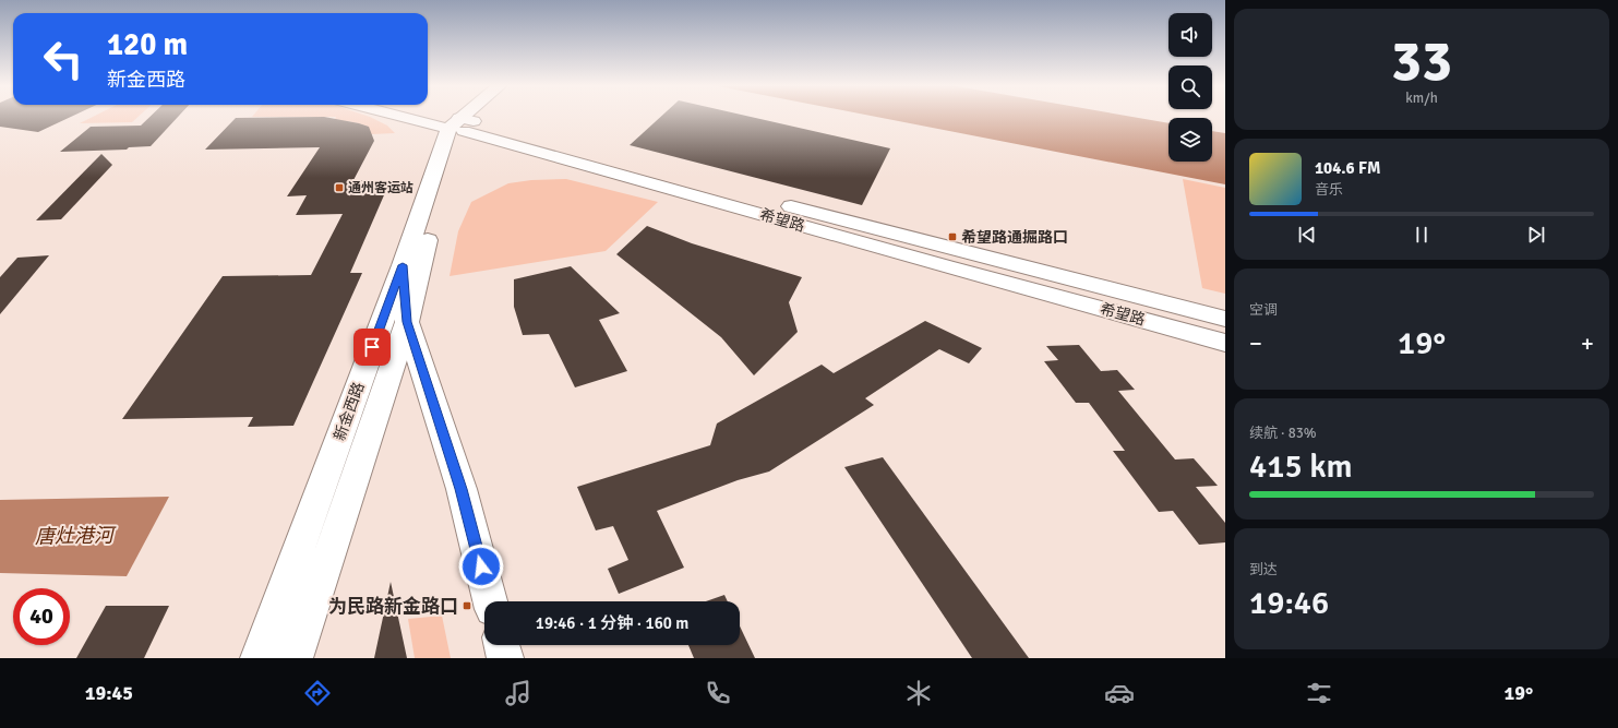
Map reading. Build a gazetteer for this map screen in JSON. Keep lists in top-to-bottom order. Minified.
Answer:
{"streets":{"main road":["希望路","新金西路"]},"crossings":[["希望路","新金西路"]],"water":["唐灶港河"],"places":{"transit":["通州客运站","希望路通掘路口","为民路新金路口"]},"page":{"tile":[["33","km/h"],"空调",["续航 · 83%","415 km"],["到达","19:46"]],"turn":["120 m","新金西路"],"song":["104.6 FM","音乐"],"heat":["−","19°","+"],"limit":"40","trip":"19:46 · 1 分钟 · 160 m","tabs":["19:45","19°"]}}
